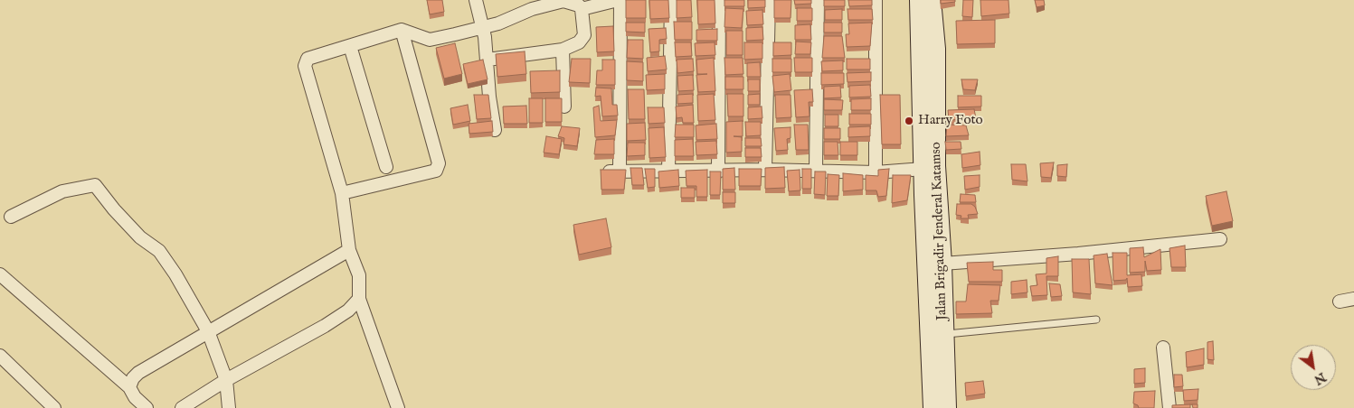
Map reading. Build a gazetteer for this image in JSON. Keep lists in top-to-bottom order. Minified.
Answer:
{"streets":{"main road":["Jalan Brigadir Jenderal Katamso"]},"places":["Harry Foto"],"north":"bottom right"}
